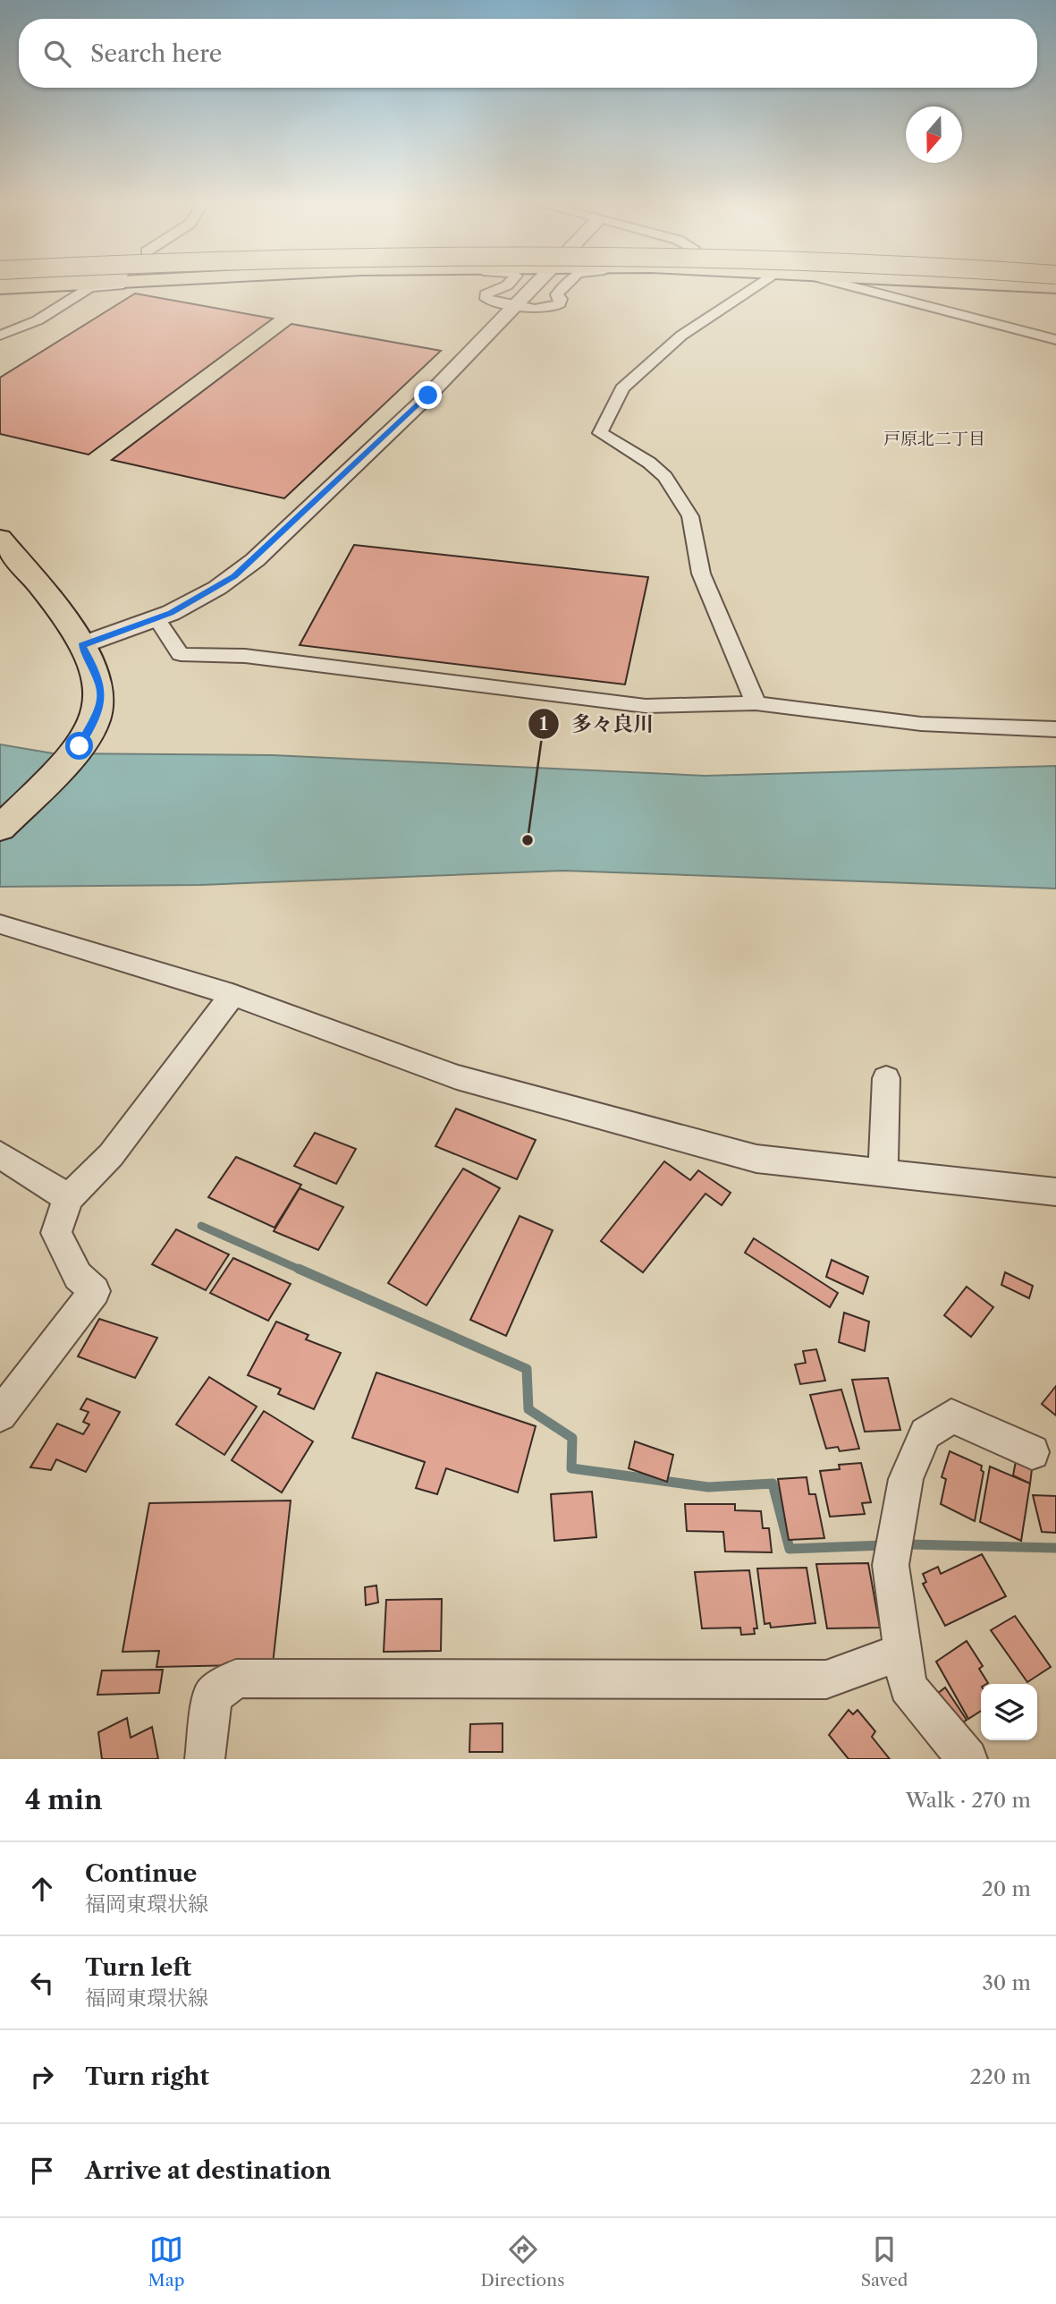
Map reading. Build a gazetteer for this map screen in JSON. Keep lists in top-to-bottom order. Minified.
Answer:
{"districts":["戸原北二丁目"],"places":["多々良川"],"north":"bottom","page":{"search":"Search here","heading":["4 min","Walk · 270 m"],"list":[["Continue","福岡東環状線","20 m"],["Turn left","福岡東環状線","30 m"],["Turn right","220 m"],"Arrive at destination"],"nav":["Map","Directions","Saved"]}}
